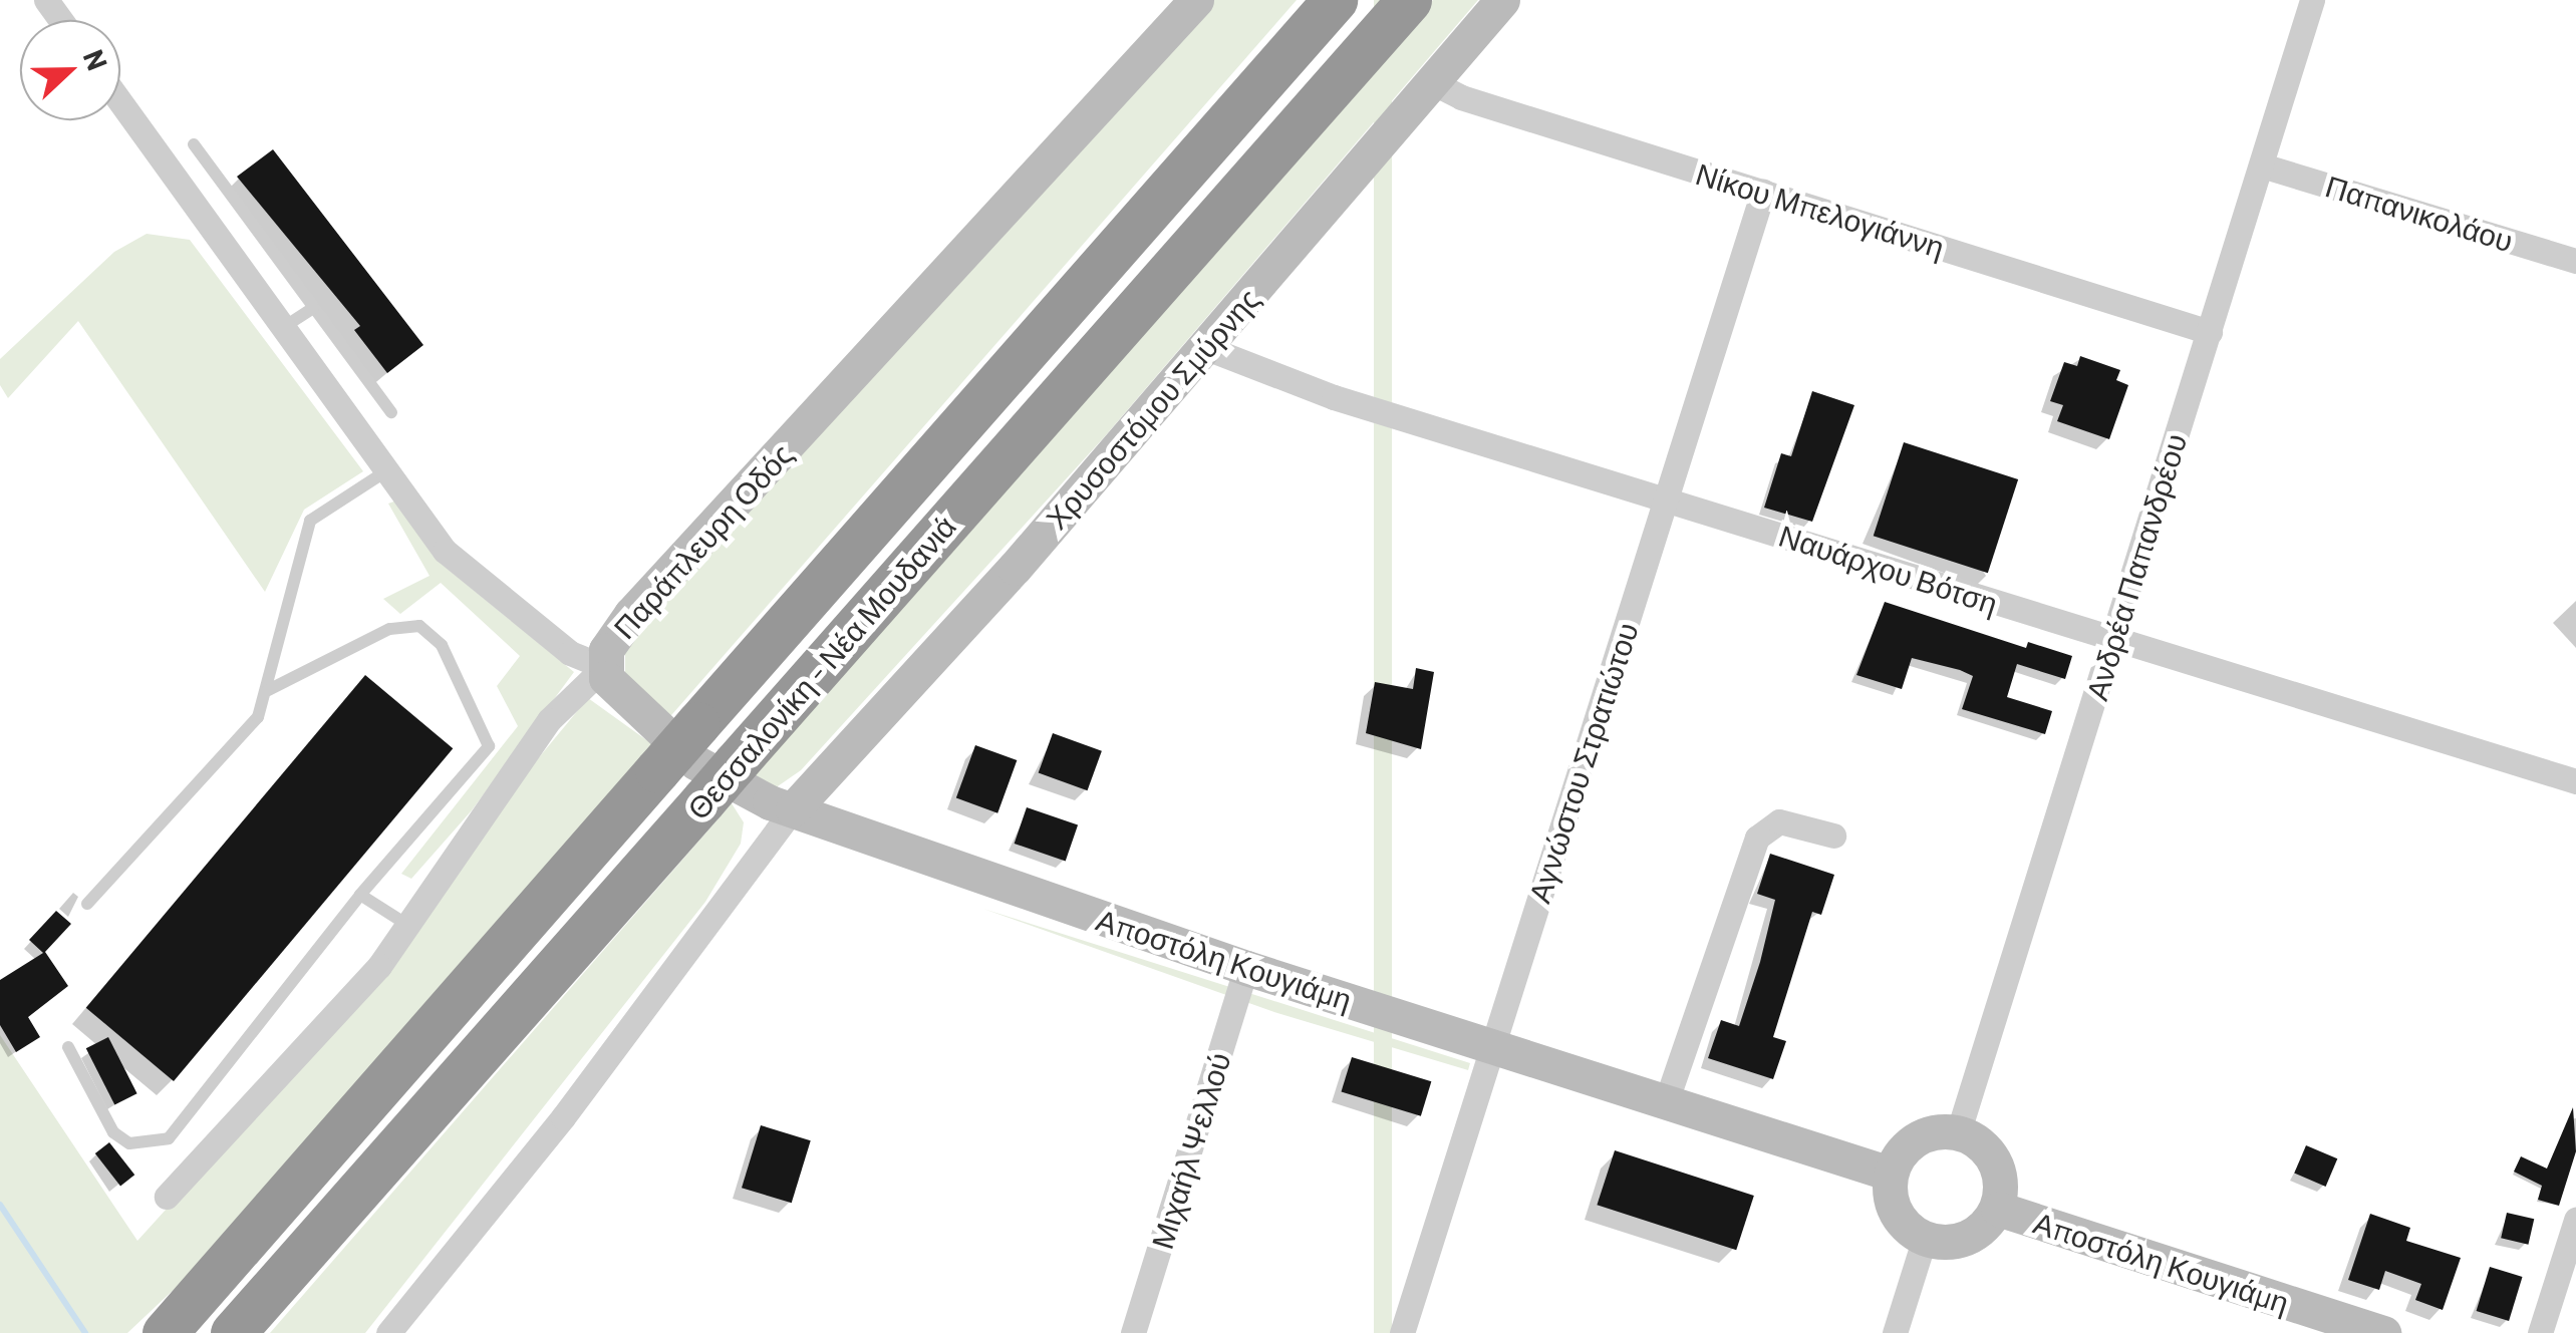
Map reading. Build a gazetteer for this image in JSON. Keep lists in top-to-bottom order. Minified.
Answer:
{"streets":{"highway":["Θεσσαλονίκη - Νέα Μουδανιά"],"street":["Νίκου Μπελογιάννη","Παπανικολάου","Χρυσοστόμου Σμύρνης","Παράπλευρη Οδός","Ανδρέα Παπανδρέου","Ναυάρχου Βότση","Αγνώστου Στρατιώτου","Αποστόλη Κουγιάμη","Μιχαήλ Ψελλού"]},"crossings":[["Νίκου Μπελογιάννη","Χρυσοστόμου Σμύρνης"],["Νίκου Μπελογιάννη","Ανδρέα Παπανδρέου"],["Νίκου Μπελογιάννη","Αγνώστου Στρατιώτου"],["Παπανικολάου","Ανδρέα Παπανδρέου"],["Χρυσοστόμου Σμύρνης","Ναυάρχου Βότση"],["Χρυσοστόμου Σμύρνης","Αποστόλη Κουγιάμη"],["Παράπλευρη Οδός","Αποστόλη Κουγιάμη"],["Ανδρέα Παπανδρέου","Ναυάρχου Βότση"],["Ανδρέα Παπανδρέου","Αποστόλη Κουγιάμη"],["Ναυάρχου Βότση","Αγνώστου Στρατιώτου"],["Αγνώστου Στρατιώτου","Αποστόλη Κουγιάμη"],["Αποστόλη Κουγιάμη","Μιχαήλ Ψελλού"]],"north":"right"}
